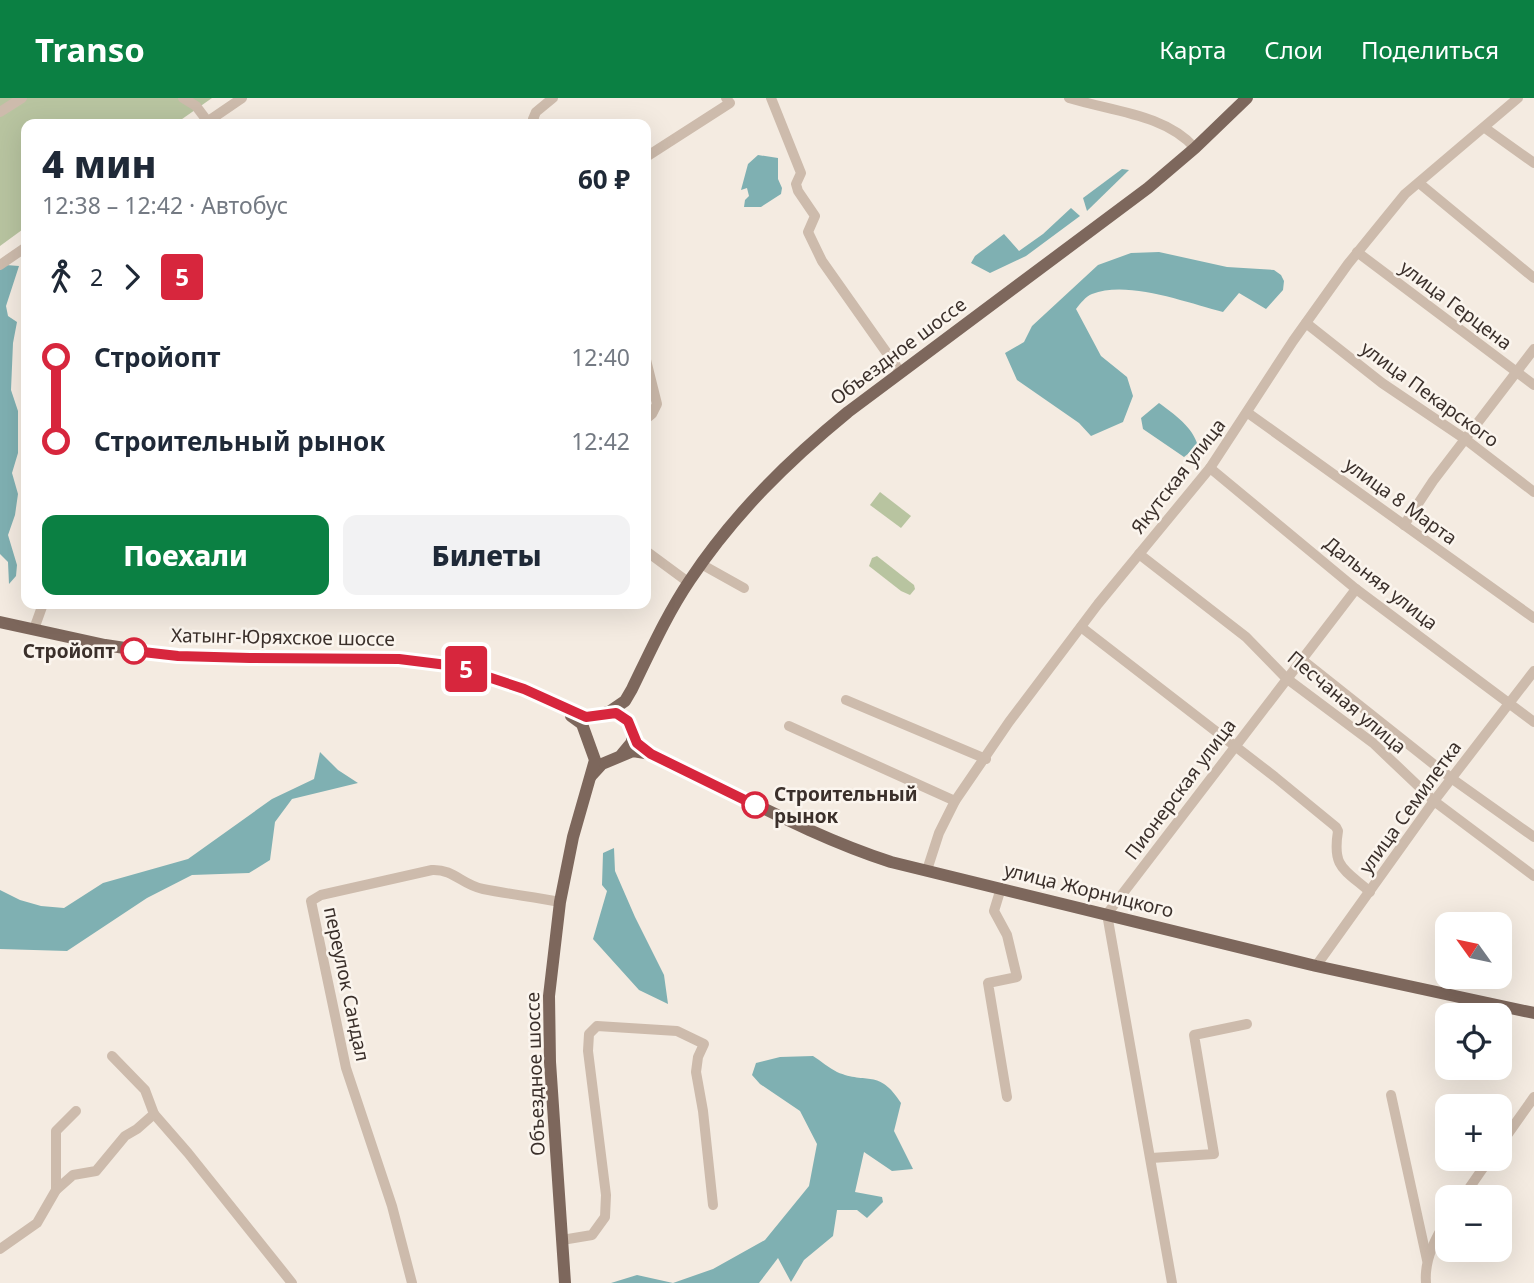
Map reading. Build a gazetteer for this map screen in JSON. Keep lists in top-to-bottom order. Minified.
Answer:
{"streets":{"main road":["Объездное шоссе","Хатынг-Юряхское шоссе","улица Жорницкого"],"street":["улица Герцена","улица Пекарского","Якутская улица","улица 8 Марта","Дальняя улица","Песчаная улица","Пионерская улица","улица Семилетка","переулок Сандал"]},"crossings":[["улица Герцена","Якутская улица"],["Объездное шоссе","Хатынг-Юряхское шоссе"],["Объездное шоссе","улица Жорницкого"],["Объездное шоссе","переулок Сандал"],["улица Пекарского","Якутская улица"],["Якутская улица","улица 8 Марта"],["Якутская улица","Дальняя улица"],["Якутская улица","Песчаная улица"],["Якутская улица","улица Жорницкого"],["Дальняя улица","Пионерская улица"],["Дальняя улица","улица Семилетка"],["Хатынг-Юряхское шоссе","улица Жорницкого"],["Песчаная улица","Пионерская улица"],["Песчаная улица","улица Семилетка"],["Пионерская улица","улица Жорницкого"],["улица Семилетка","улица Жорницкого"]],"places":["Стройопт","Строительный рынок"],"lines":["bus line 5"],"north":"top left","page":{"header":"Transo","nav":["Карта","Слои","Поделиться"],"on_map":"5","heading":["4 мин","12:38 – 12:42 · Автобус","60 ₽"],"legs":["2","5"],"list":[{"name":"Стройопт","value":"12:40"},{"name":"Строительный рынок","value":"12:42"}],"buttons":["Поехали","Билеты"],"map_buttons":["+","−"]}}
